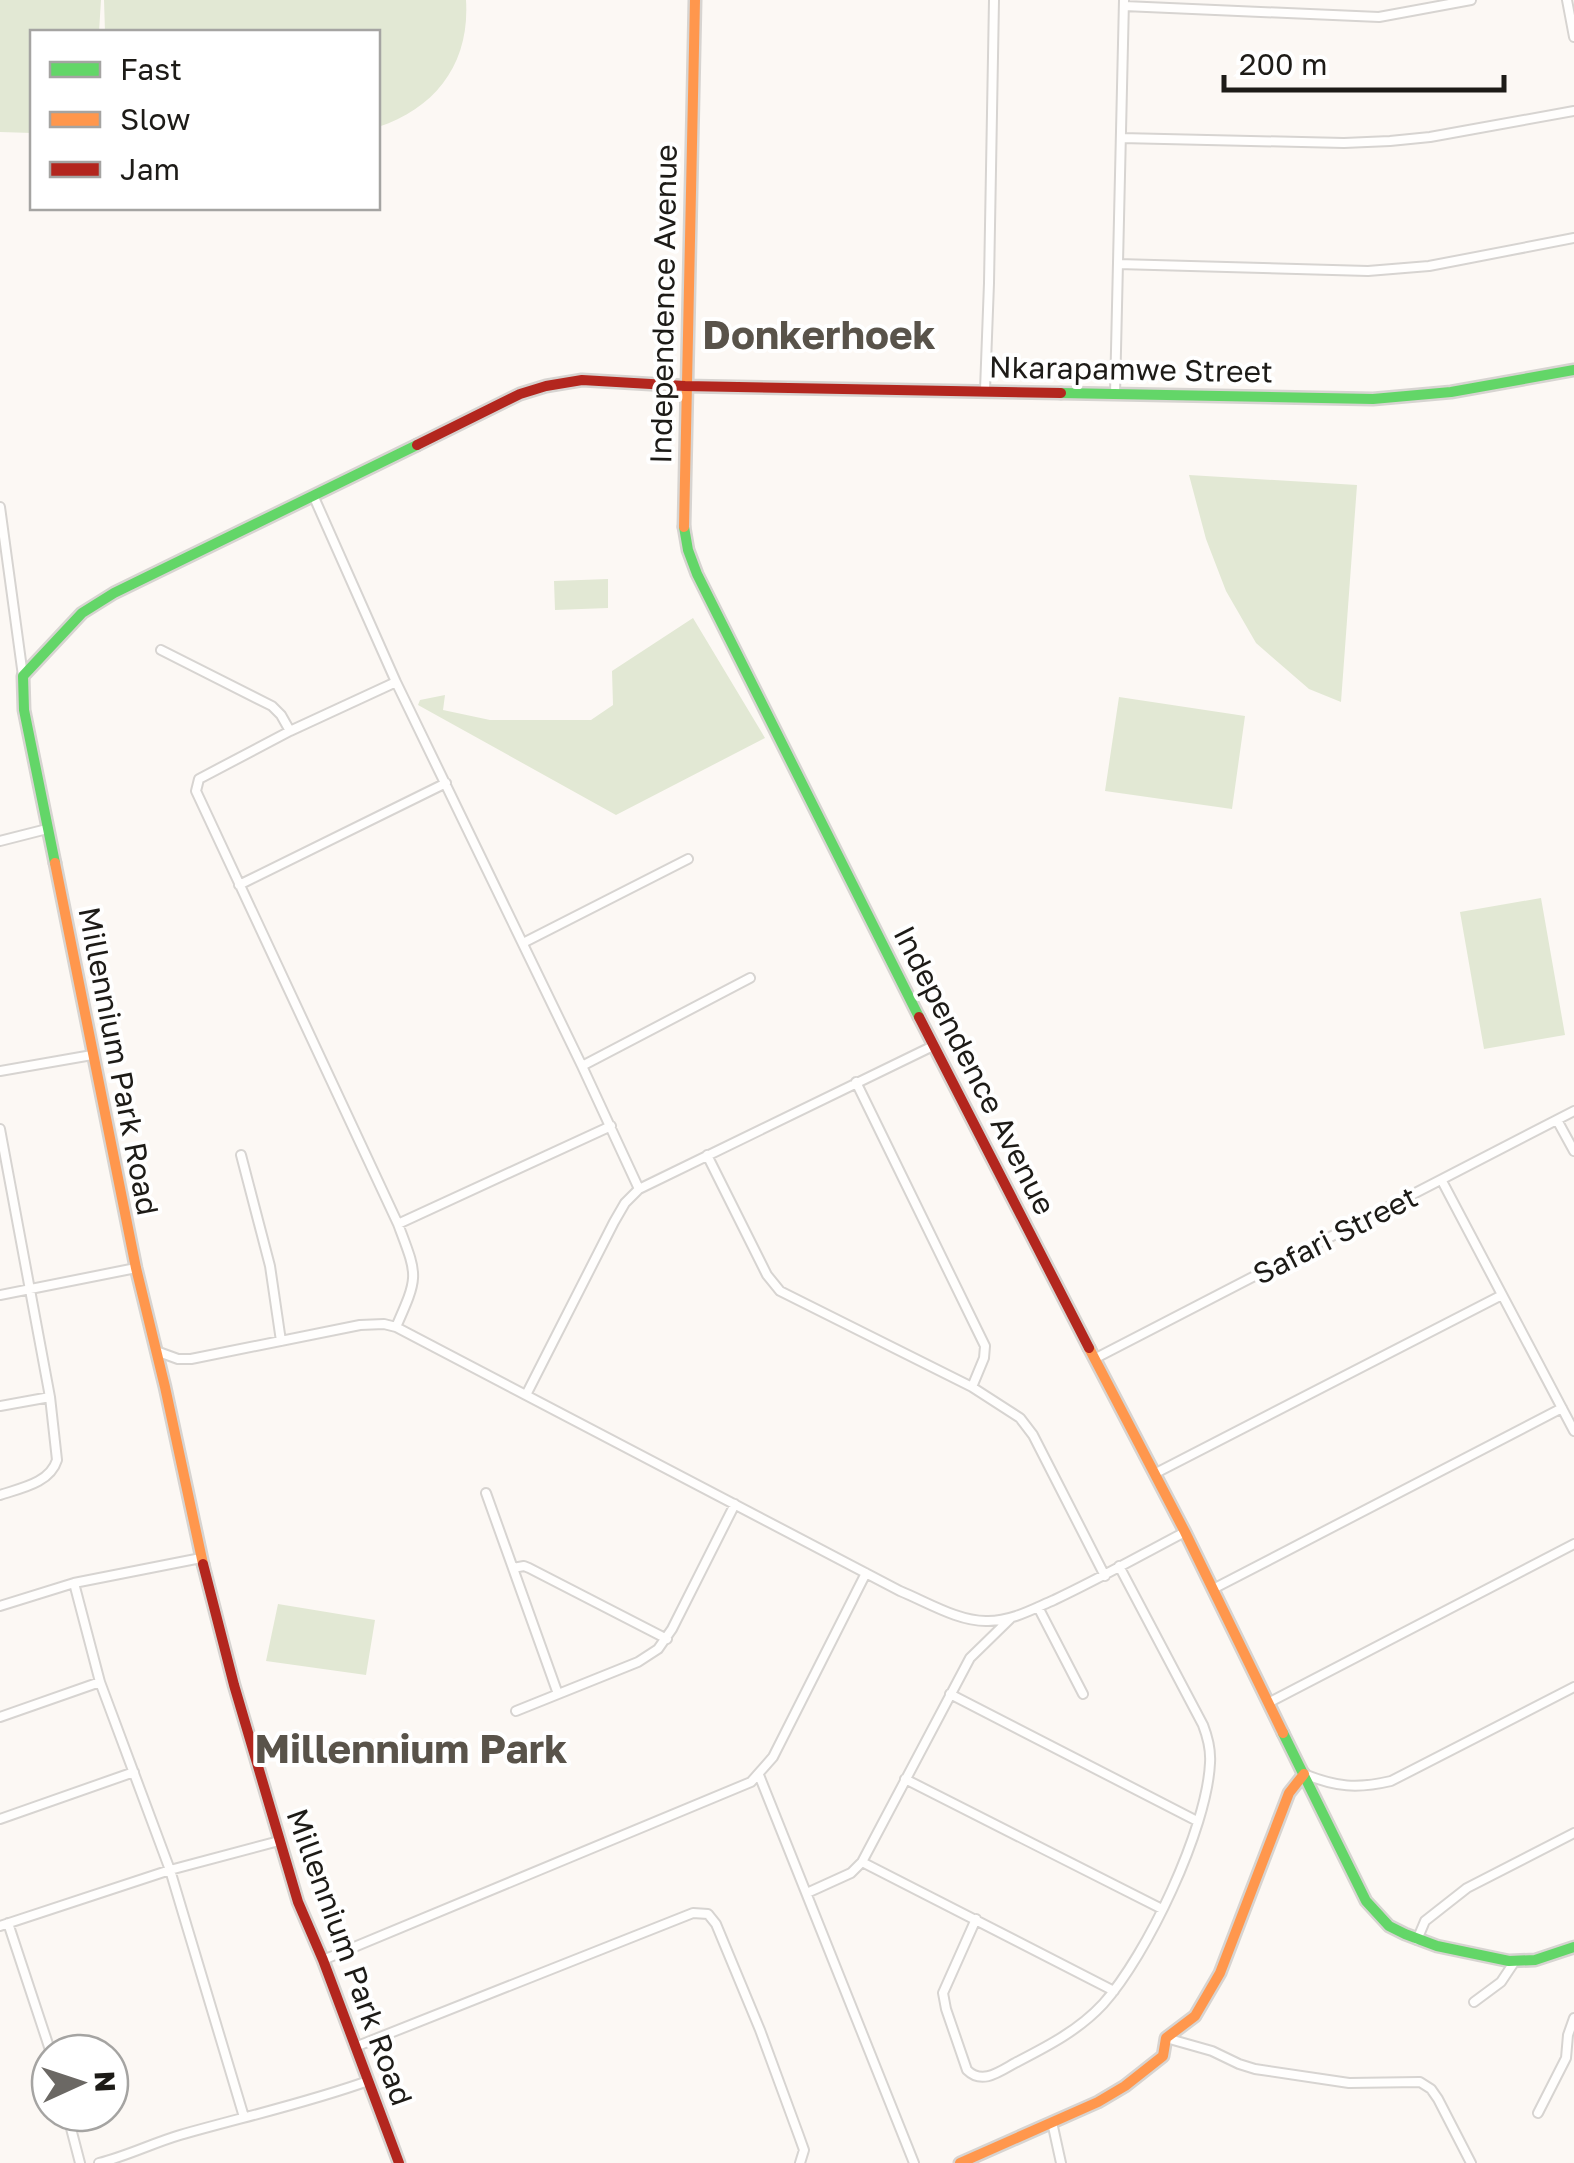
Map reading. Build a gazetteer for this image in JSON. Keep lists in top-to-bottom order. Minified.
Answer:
{"streets":{"street":["Independence Avenue","Nkarapamwe Street","Millennium Park Road","Safari Street"]},"crossings":[["Independence Avenue","Nkarapamwe Street"],["Independence Avenue","Safari Street"]],"districts":["Donkerhoek","Millennium Park"],"legend":["Fast","Slow","Jam"],"scale_bar":"200 m","north":"right"}
